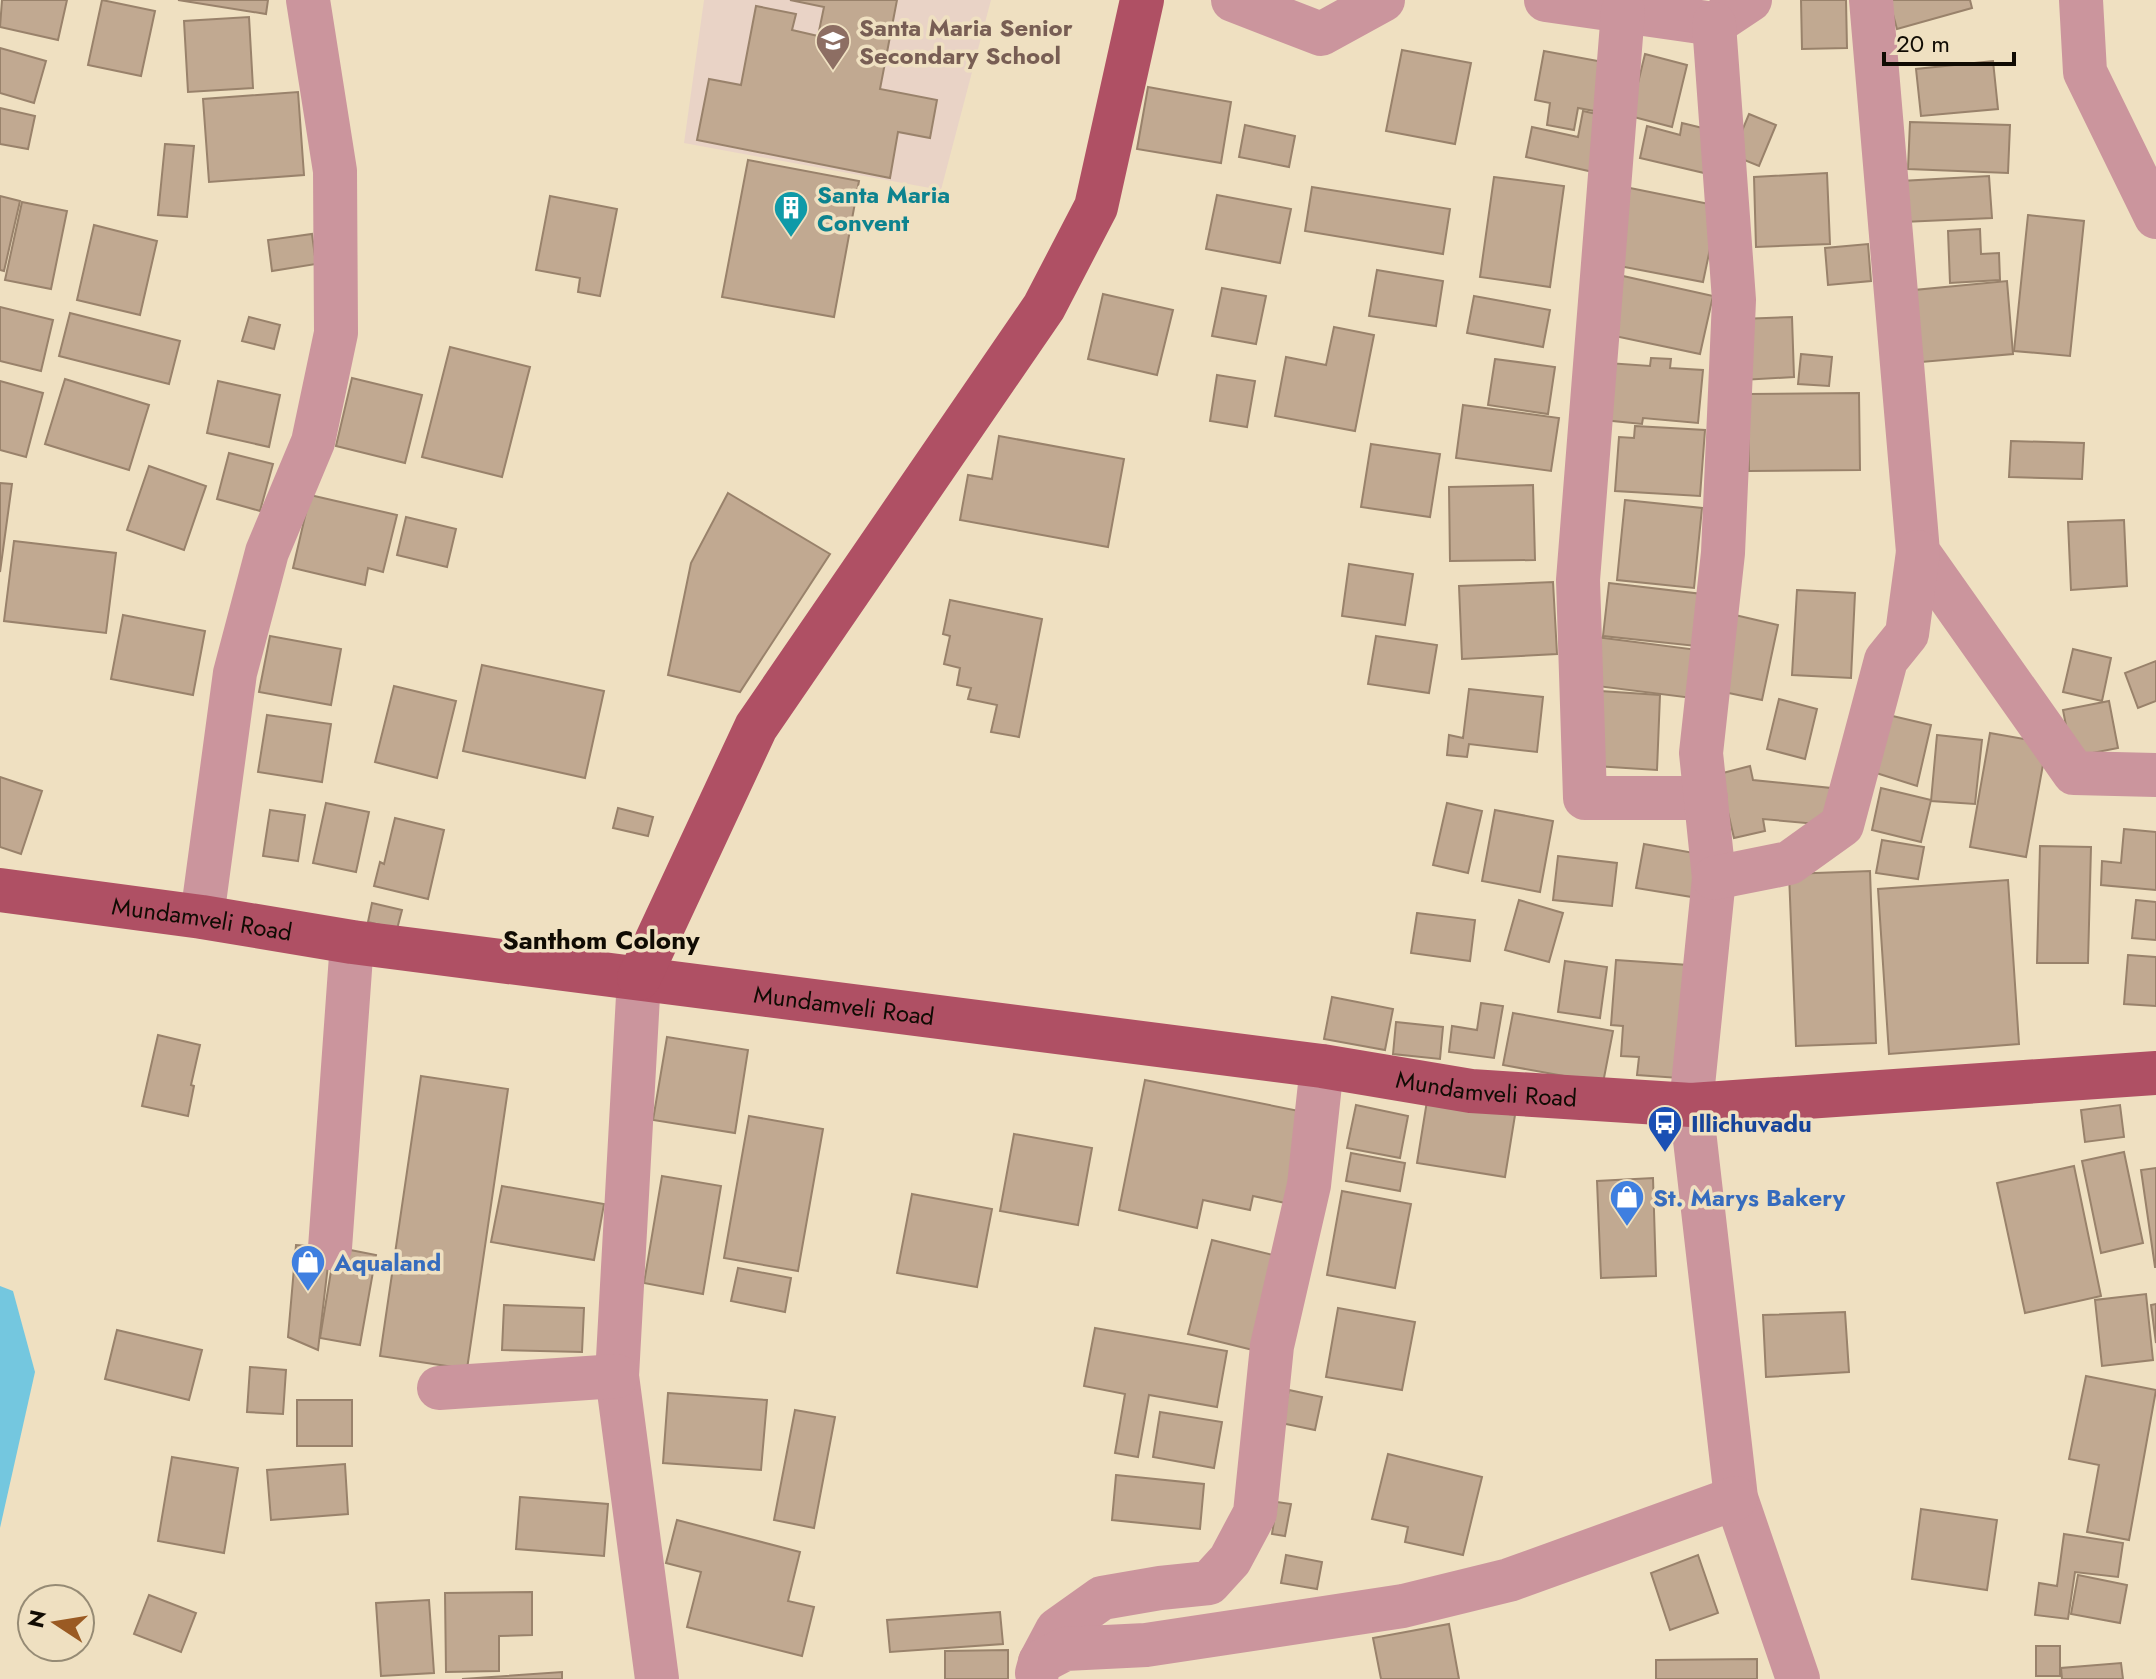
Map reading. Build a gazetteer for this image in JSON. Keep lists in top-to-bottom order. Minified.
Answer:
{"streets":{"main road":["Mundamveli Road"]},"districts":["Santhom Colony"],"places":{"school or university":["Santa Maria Senior Secondary School"],"building":["Santa Maria Convent"],"bus stop":["Illichuvadu"],"shop":["St. Marys Bakery","Aqualand"]},"scale_bar":"20 m","north":"left"}
